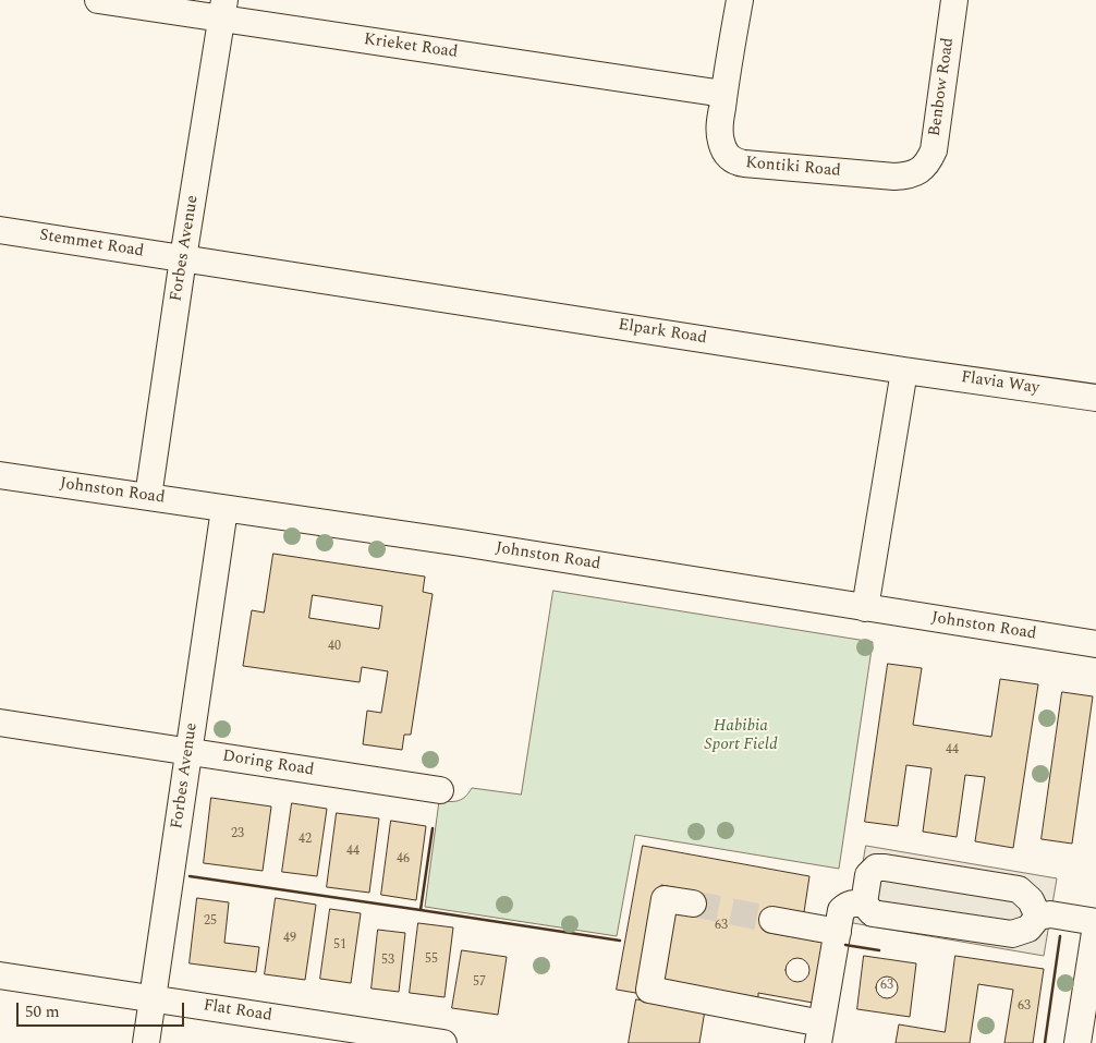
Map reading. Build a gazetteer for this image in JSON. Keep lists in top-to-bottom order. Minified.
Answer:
{"streets":{"street":["Krieket Road","Benbow Road","Kontiki Road","Stemmet Road","Forbes Avenue","Elpark Road","Flavia Way","Johnston Road","Doring Road","Flat Road"]},"crossings":[["Krieket Road","Kontiki Road"],["Krieket Road","Forbes Avenue"],["Benbow Road","Kontiki Road"],["Stemmet Road","Forbes Avenue"],["Stemmet Road","Elpark Road"],["Forbes Avenue","Elpark Road"],["Forbes Avenue","Johnston Road"],["Forbes Avenue","Doring Road"],["Forbes Avenue","Flat Road"],["Elpark Road","Flavia Way"]],"parks":["Habibia Sport Field"],"house_numbers":["40","44","23","42","44","46","25","63","49","51","55","53","57","63","63"],"scale_bar":"50 m"}
